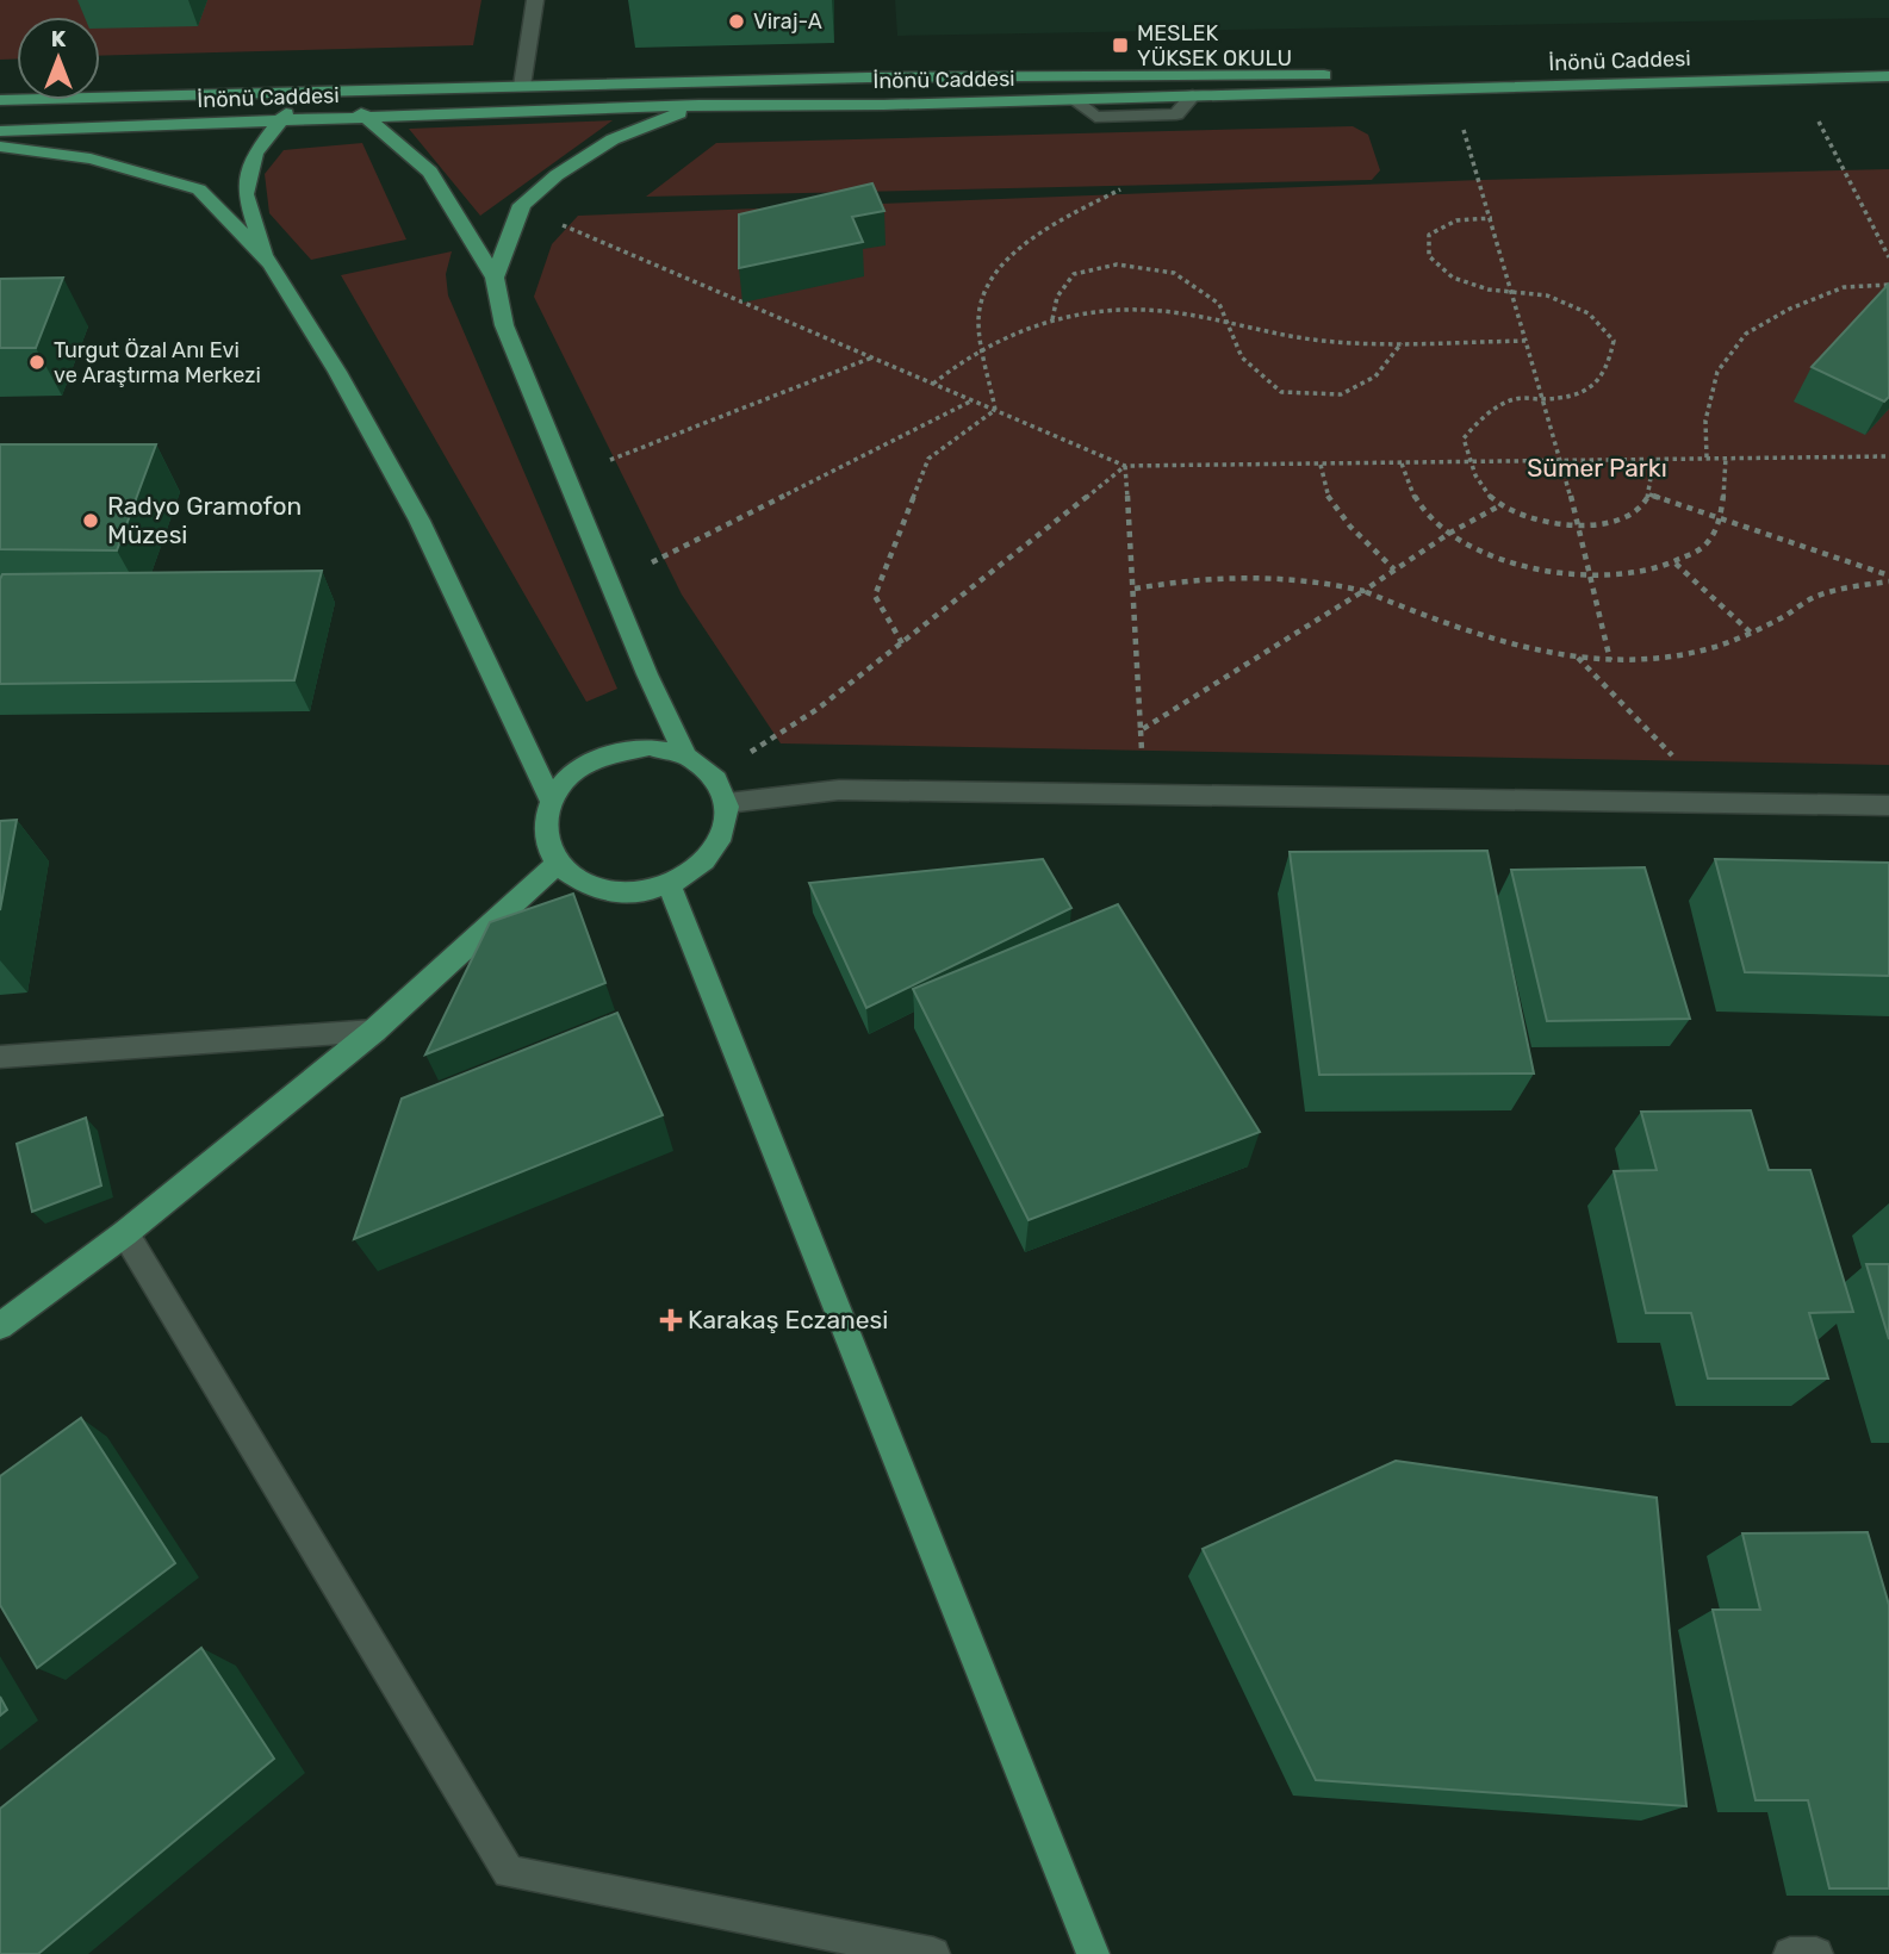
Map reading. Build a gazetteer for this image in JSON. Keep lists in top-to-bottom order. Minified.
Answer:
{"streets":{"main road":["İnönü Caddesi"]},"parks":["Sümer Parkı"],"places":{"other":["Viraj-A","Turgut Özal Anı Evi ve Araştırma Merkezi","Radyo Gramofon Müzesi"],"transit":["MESLEK YÜKSEK OKULU"],"health":["Karakaş Eczanesi"]},"north":"top"}
